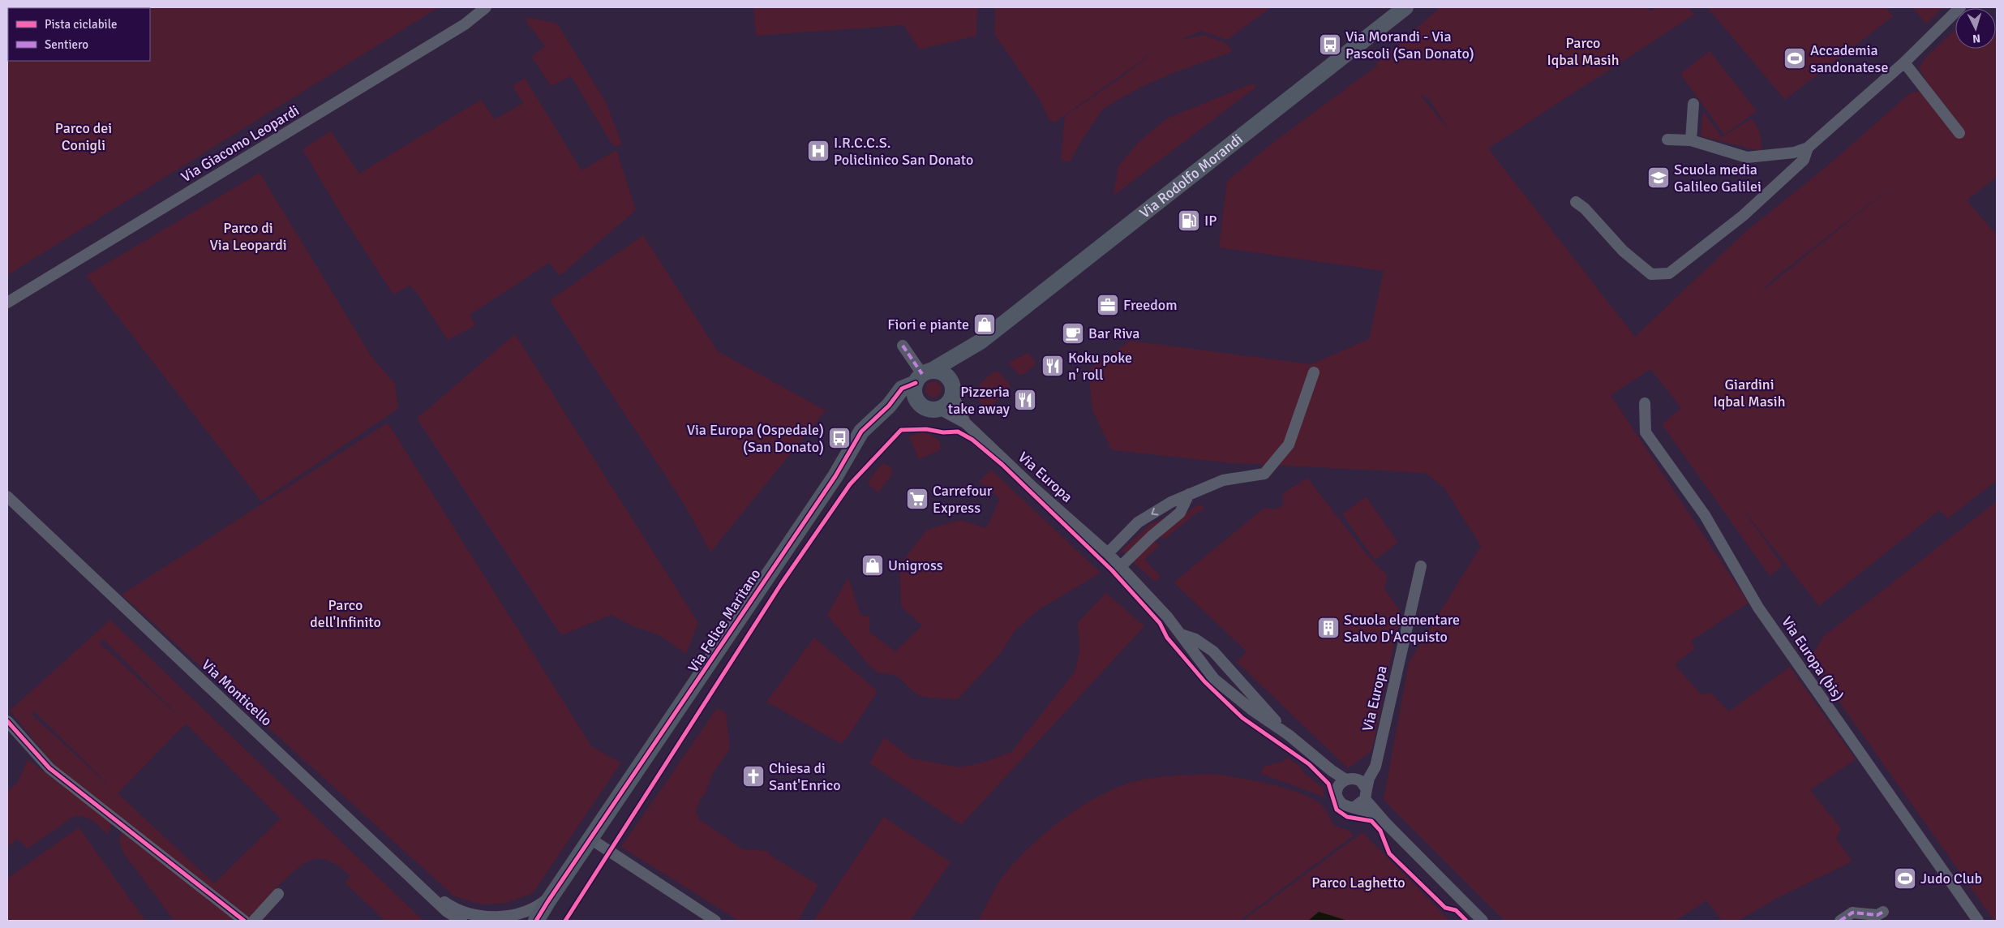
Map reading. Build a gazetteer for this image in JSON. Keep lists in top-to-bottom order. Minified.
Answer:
{"streets":{"street":["Via Giacomo Leopardi","Via Rodolfo Morandi","Via Europa","Via Felice Maritano","Via Europa (bis)","Via Monticello"]},"crossings":[["Via Rodolfo Morandi","Via Europa"],["Via Rodolfo Morandi","Via Felice Maritano"],["Via Europa","Via Felice Maritano"]],"parks":["Parco Iqbal Masih","Parco dei Conigli","Parco di Via Leopardi","Giardini Iqbal Masih","Parco dell'Infinito","Parco Laghetto"],"places":{"bus stop":["Via Morandi - Via Pascoli (San Donato)","Via Europa (Ospedale) (San Donato)"],"sports":["Accademia sandonatese","Judo Club"],"hospital":["I.R.C.C.S. Policlinico San Donato"],"school or university":["Scuola media Galileo Galilei"],"fuel station":["IP"],"office":["Freedom"],"shop":["Fiori e piante","Unigross"],"cafe":["Bar Riva"],"restaurant":["Koku poke n' roll","Pizzeria take away"],"supermarket":["Carrefour Express"],"building":["Scuola elementare Salvo D'Acquisto"],"church":["Chiesa di Sant'Enrico"]},"legend":["Pista ciclabile","Sentiero"],"north":"bottom"}
